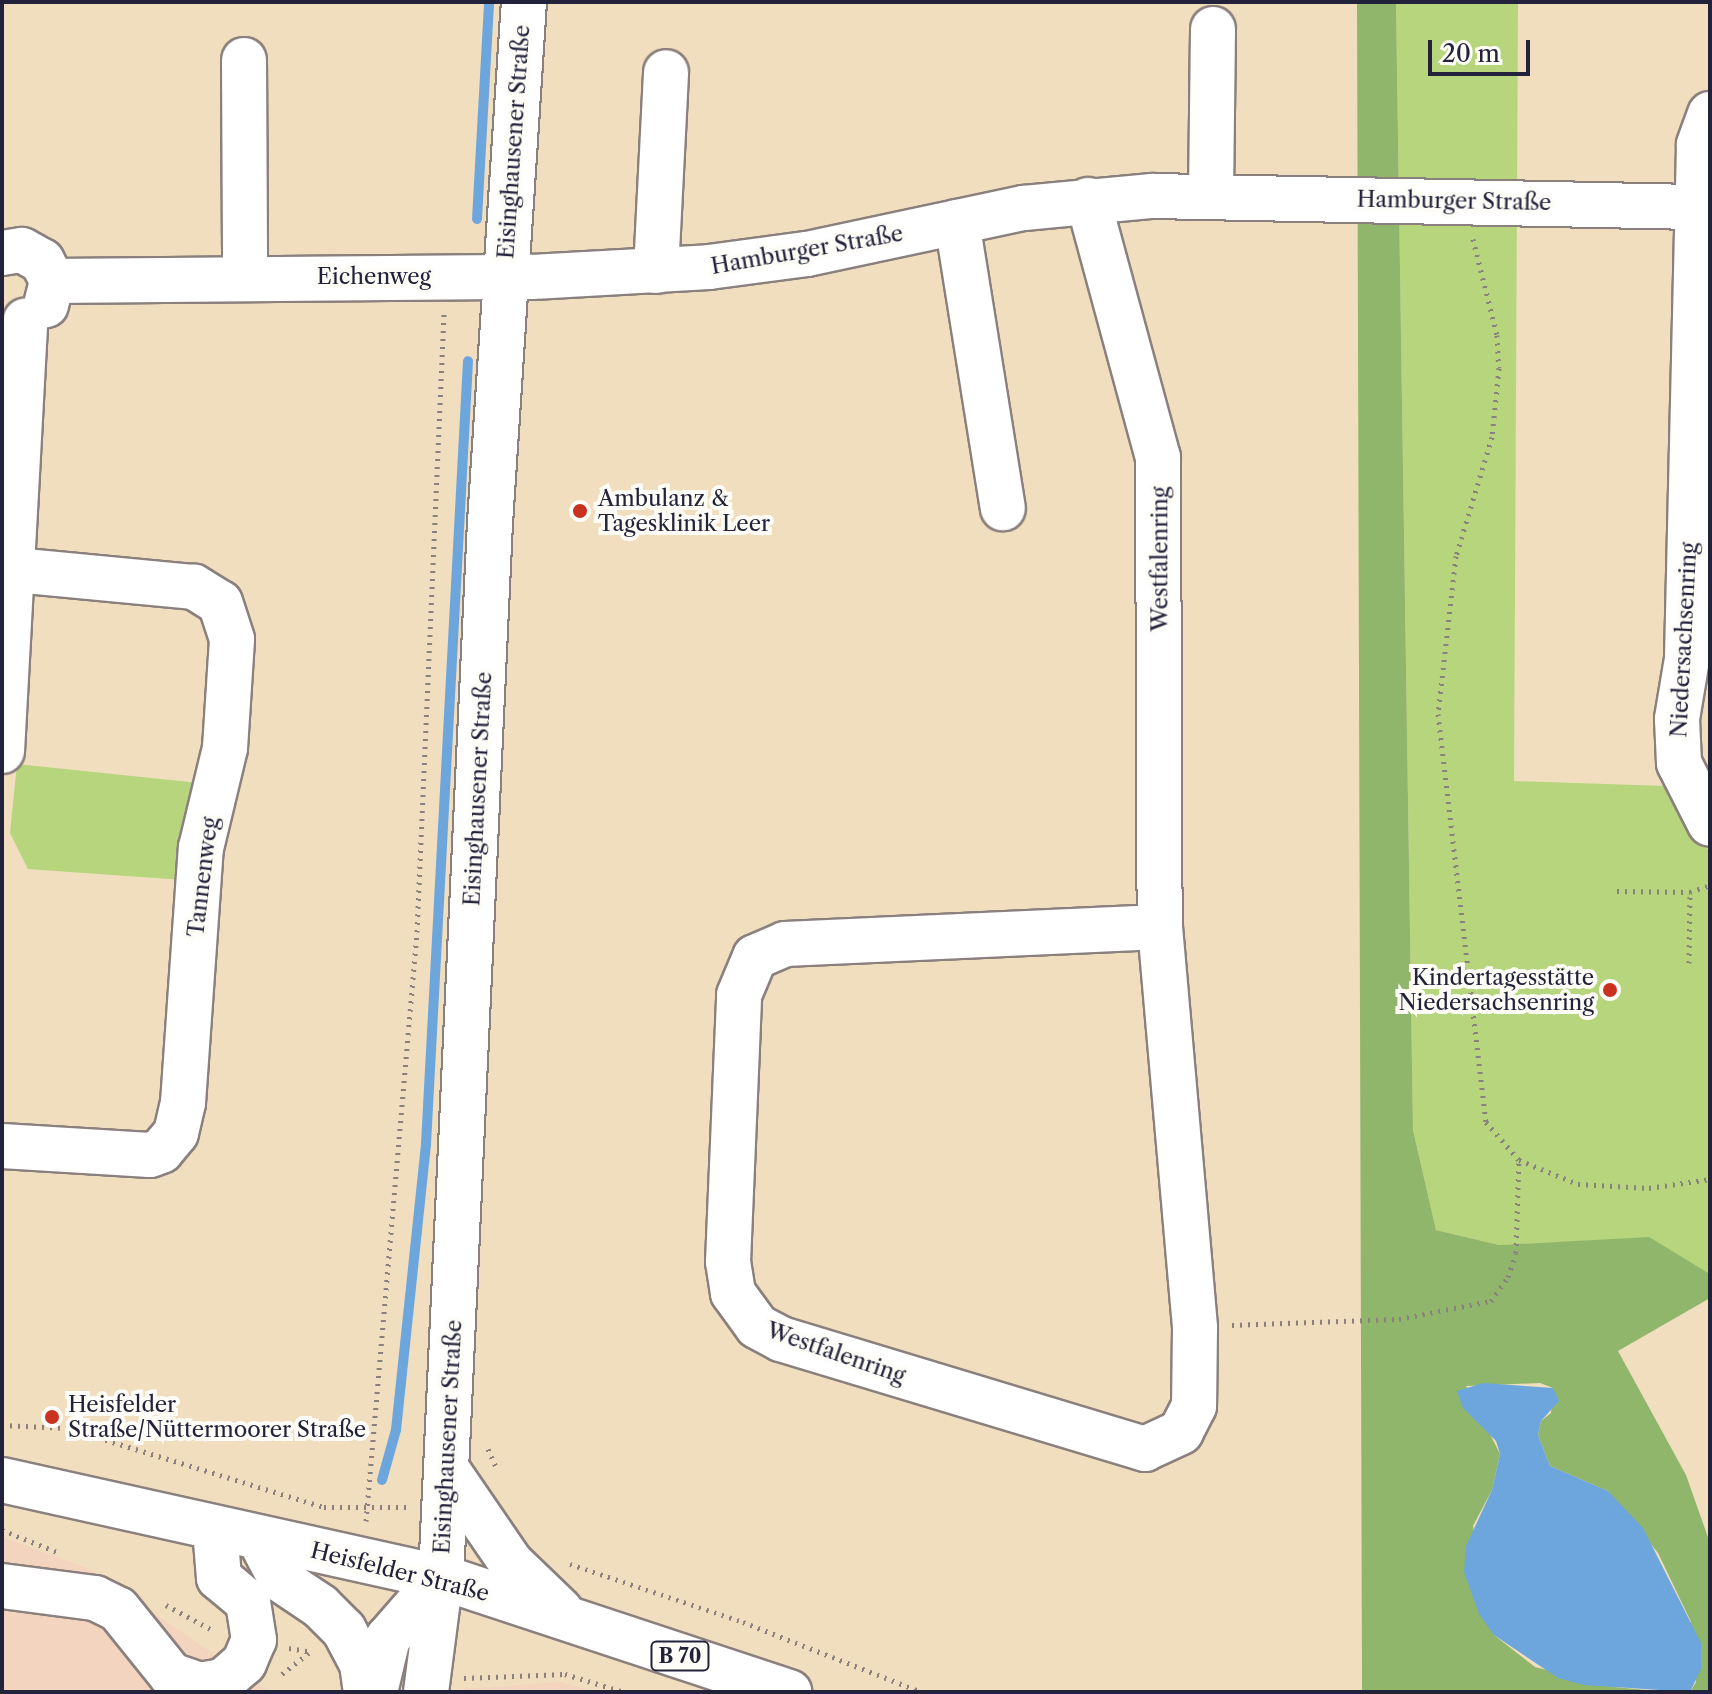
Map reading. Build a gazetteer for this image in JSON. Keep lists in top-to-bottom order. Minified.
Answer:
{"streets":{"street":["Eisinghausener Straße","Hamburger Straße","Eichenweg","Westfalenring","Niedersachsenring","Tannenweg","Heisfelder Straße","B 70"]},"crossings":[["Eisinghausener Straße","Hamburger Straße"],["Eisinghausener Straße","Eichenweg"],["Eisinghausener Straße","Heisfelder Straße"],["Eisinghausener Straße","B 70"],["Hamburger Straße","Eichenweg"],["Hamburger Straße","Westfalenring"],["Hamburger Straße","Niedersachsenring"],["Heisfelder Straße","B 70"]],"places":["Ambulanz & Tagesklinik Leer","Kindertagesstätte Niedersachsenring","Heisfelder Straße/Nüttermoorer Straße"],"scale_bar":"20 m"}
